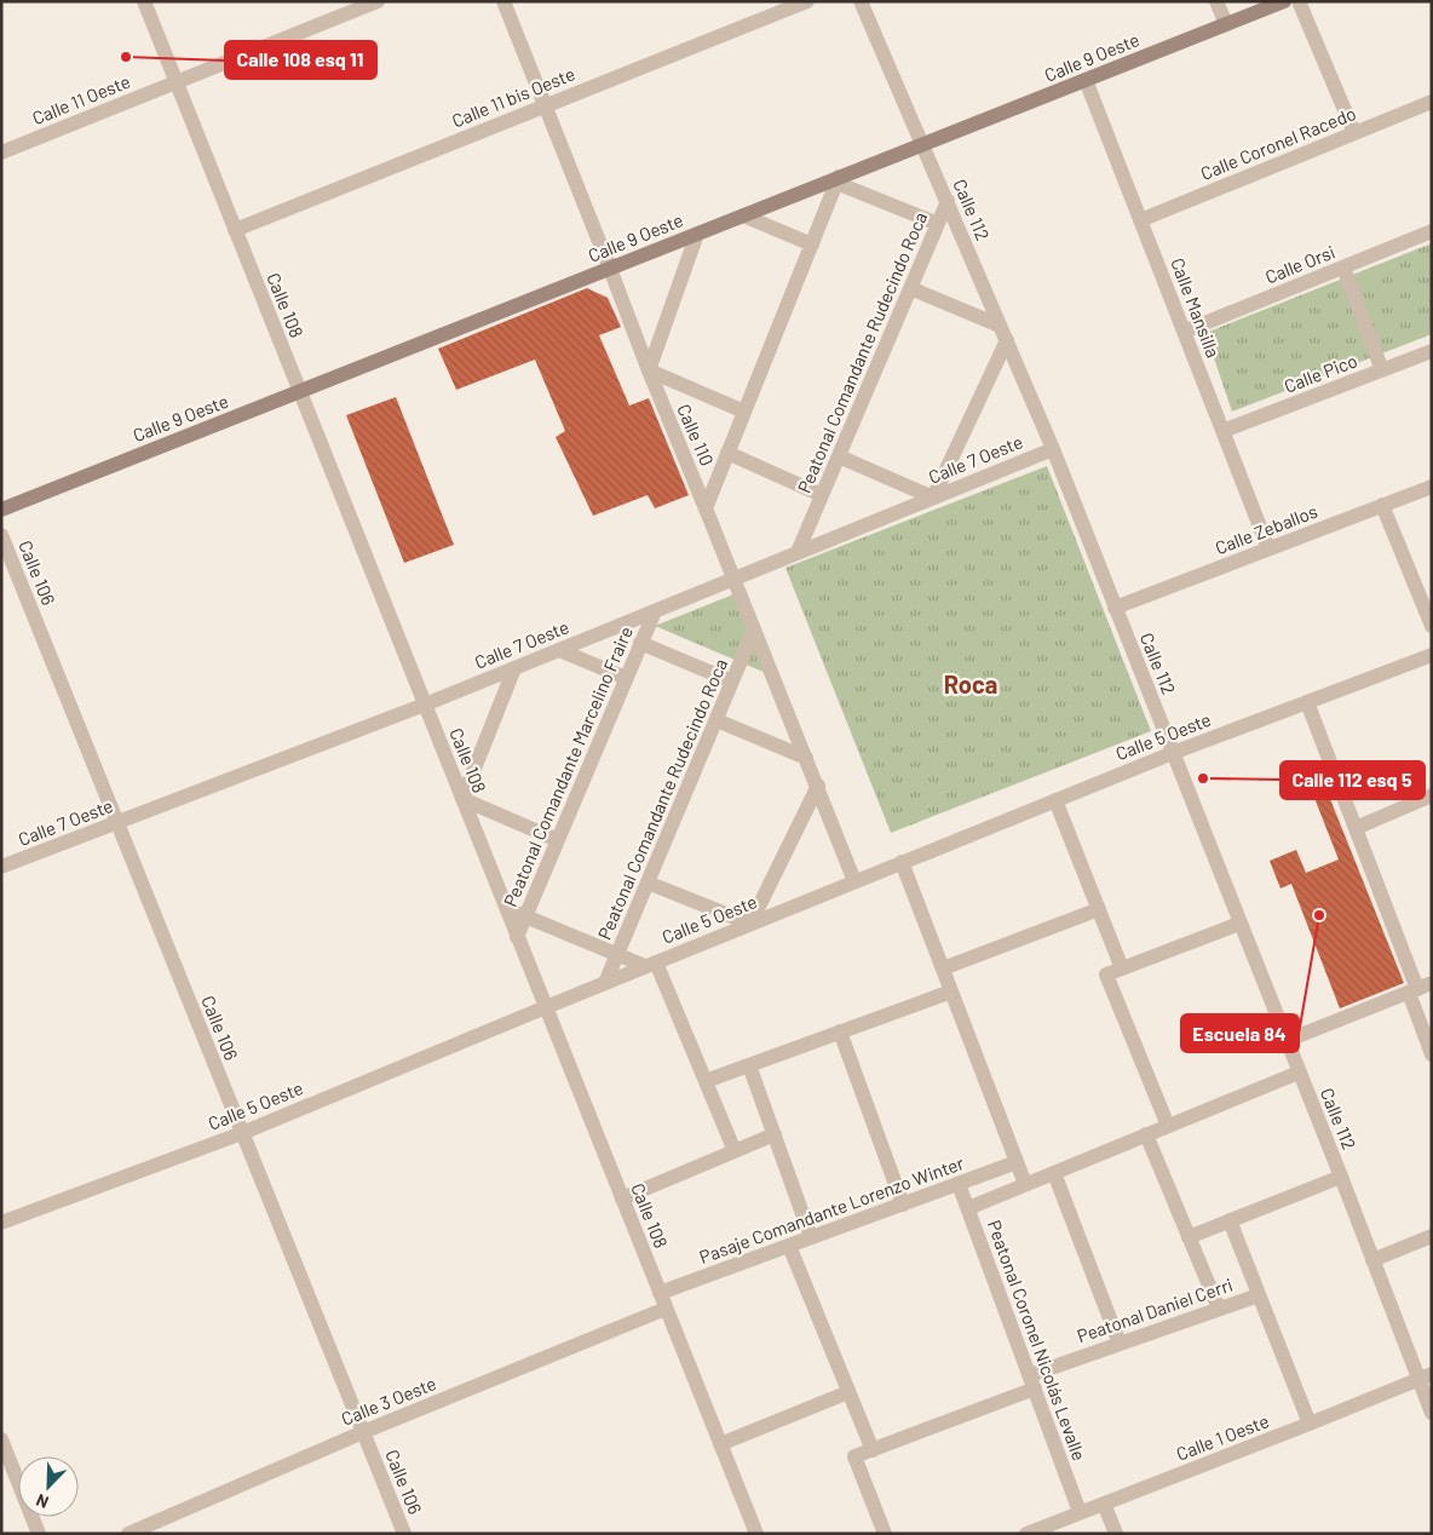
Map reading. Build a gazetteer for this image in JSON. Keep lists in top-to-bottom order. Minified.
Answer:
{"streets":{"main road":["Calle 9 Oeste"],"street":["Calle 11 bis Oeste","Calle 11 Oeste","Calle Coronel Racedo","Calle 112","Calle Orsi","Calle 108","Calle Mansilla","Peatonal Comandante Rudecindo Roca","Calle Pico","Calle 110","Calle 7 Oeste","Calle Zeballos","Calle 106","Calle 5 Oeste","Peatonal Comandante Marcelino Fraire","Pasaje Comandante Lorenzo Winter","Peatonal Daniel Cerri","Peatonal Coronel Nicolás Levalle","Calle 3 Oeste","Calle 1 Oeste"]},"crossings":[["Calle 9 Oeste","Calle 112"],["Calle 9 Oeste","Calle 108"],["Calle 9 Oeste","Calle Mansilla"],["Calle 9 Oeste","Calle 110"],["Calle 11 bis Oeste","Calle 108"],["Calle 11 bis Oeste","Calle 110"],["Calle 11 Oeste","Calle 108"],["Calle Coronel Racedo","Calle Mansilla"],["Calle 112","Peatonal Comandante Rudecindo Roca"],["Calle 112","Calle 7 Oeste"],["Calle 112","Calle Zeballos"],["Calle 112","Calle 5 Oeste"],["Calle 112","Calle 1 Oeste"],["Calle Orsi","Calle Mansilla"],["Calle 108","Calle 7 Oeste"],["Calle 108","Calle 5 Oeste"],["Calle 108","Peatonal Comandante Marcelino Fraire"],["Calle 108","Pasaje Comandante Lorenzo Winter"],["Calle 108","Calle 3 Oeste"],["Calle Mansilla","Calle Pico"],["Calle Mansilla","Calle Zeballos"],["Peatonal Comandante Rudecindo Roca","Calle 110"],["Peatonal Comandante Rudecindo Roca","Calle 7 Oeste"],["Peatonal Comandante Rudecindo Roca","Calle 5 Oeste"],["Calle 110","Calle 7 Oeste"],["Calle 110","Calle 5 Oeste"],["Calle 7 Oeste","Calle 106"],["Calle 7 Oeste","Peatonal Comandante Marcelino Fraire"],["Calle 106","Calle 5 Oeste"],["Calle 106","Calle 3 Oeste"],["Pasaje Comandante Lorenzo Winter","Peatonal Coronel Nicolás Levalle"],["Peatonal Daniel Cerri","Peatonal Coronel Nicolás Levalle"],["Peatonal Coronel Nicolás Levalle","Calle 1 Oeste"]],"districts":["Roca"],"places":["Calle 108 esq 11","Calle 112 esq 5","Escuela 84"],"north":"bottom left"}
